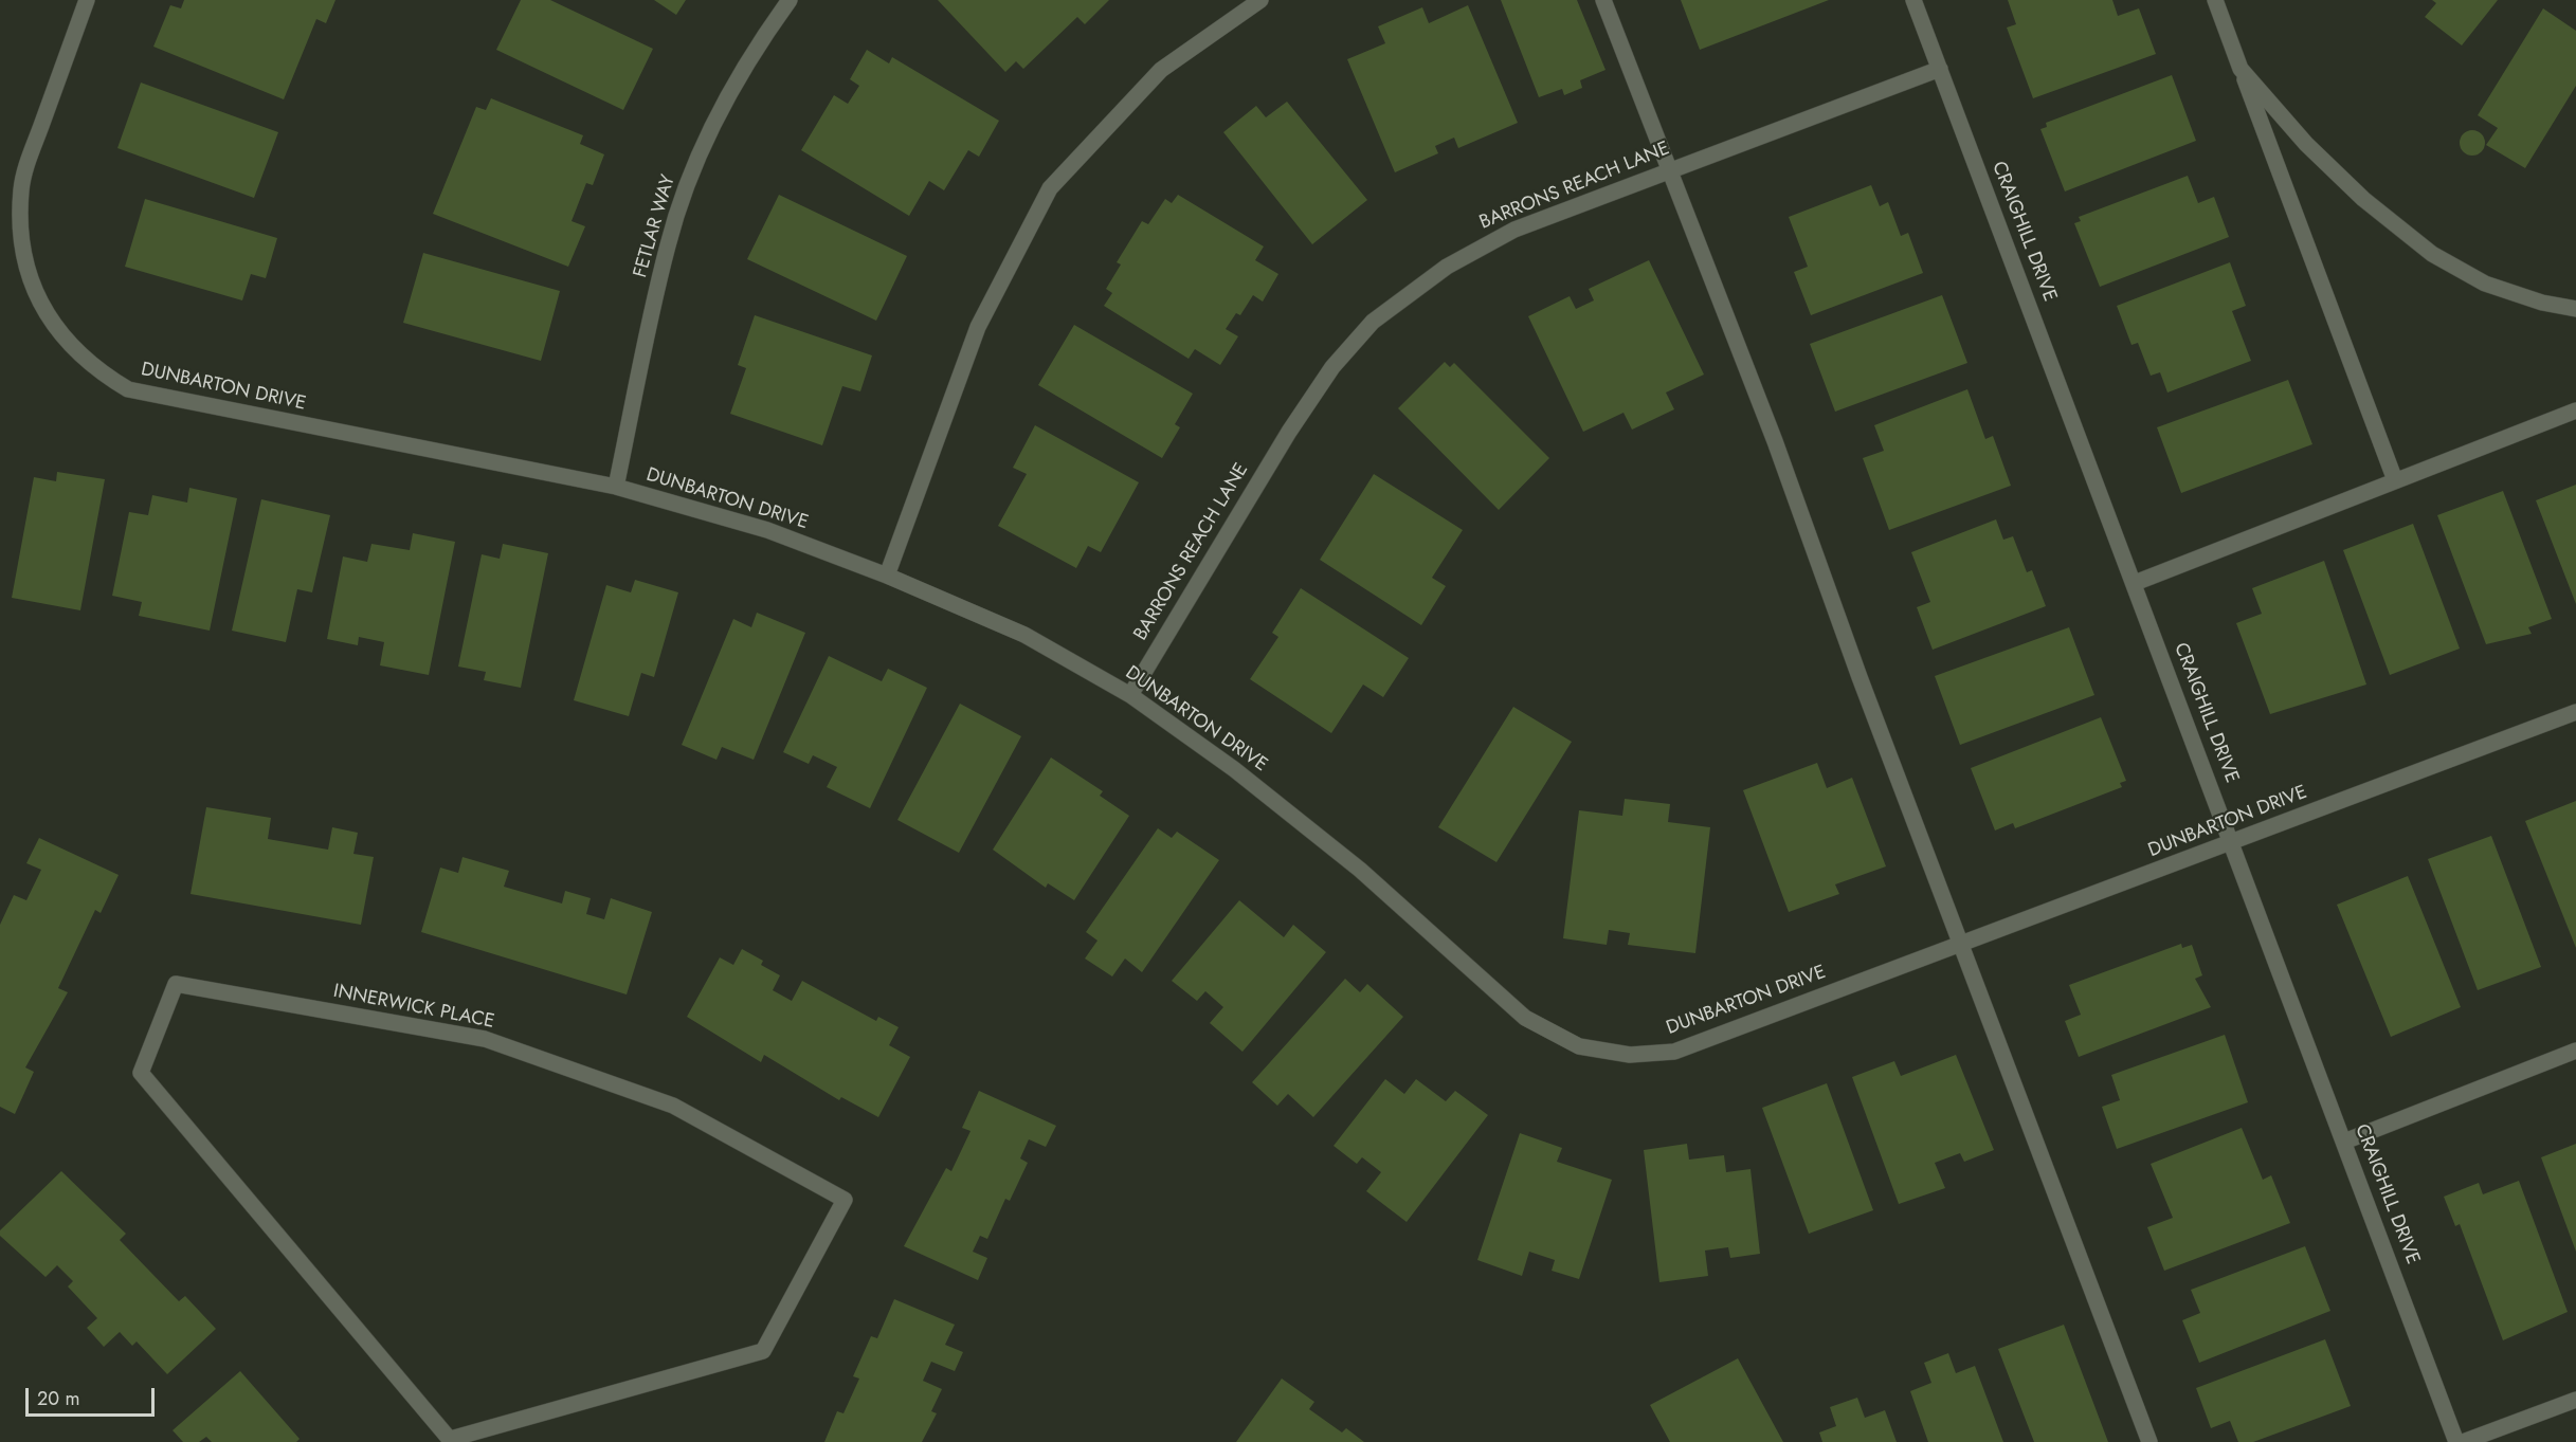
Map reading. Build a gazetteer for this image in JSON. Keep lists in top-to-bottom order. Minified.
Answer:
{"streets":{"street":["BARRONS REACH LANE","FETLAR WAY","CRAIGHILL DRIVE","DUNBARTON DRIVE","INNERWICK PLACE"]},"crossings":[["BARRONS REACH LANE","CRAIGHILL DRIVE"],["BARRONS REACH LANE","DUNBARTON DRIVE"],["FETLAR WAY","DUNBARTON DRIVE"],["CRAIGHILL DRIVE","DUNBARTON DRIVE"]],"scale_bar":"20 m"}
